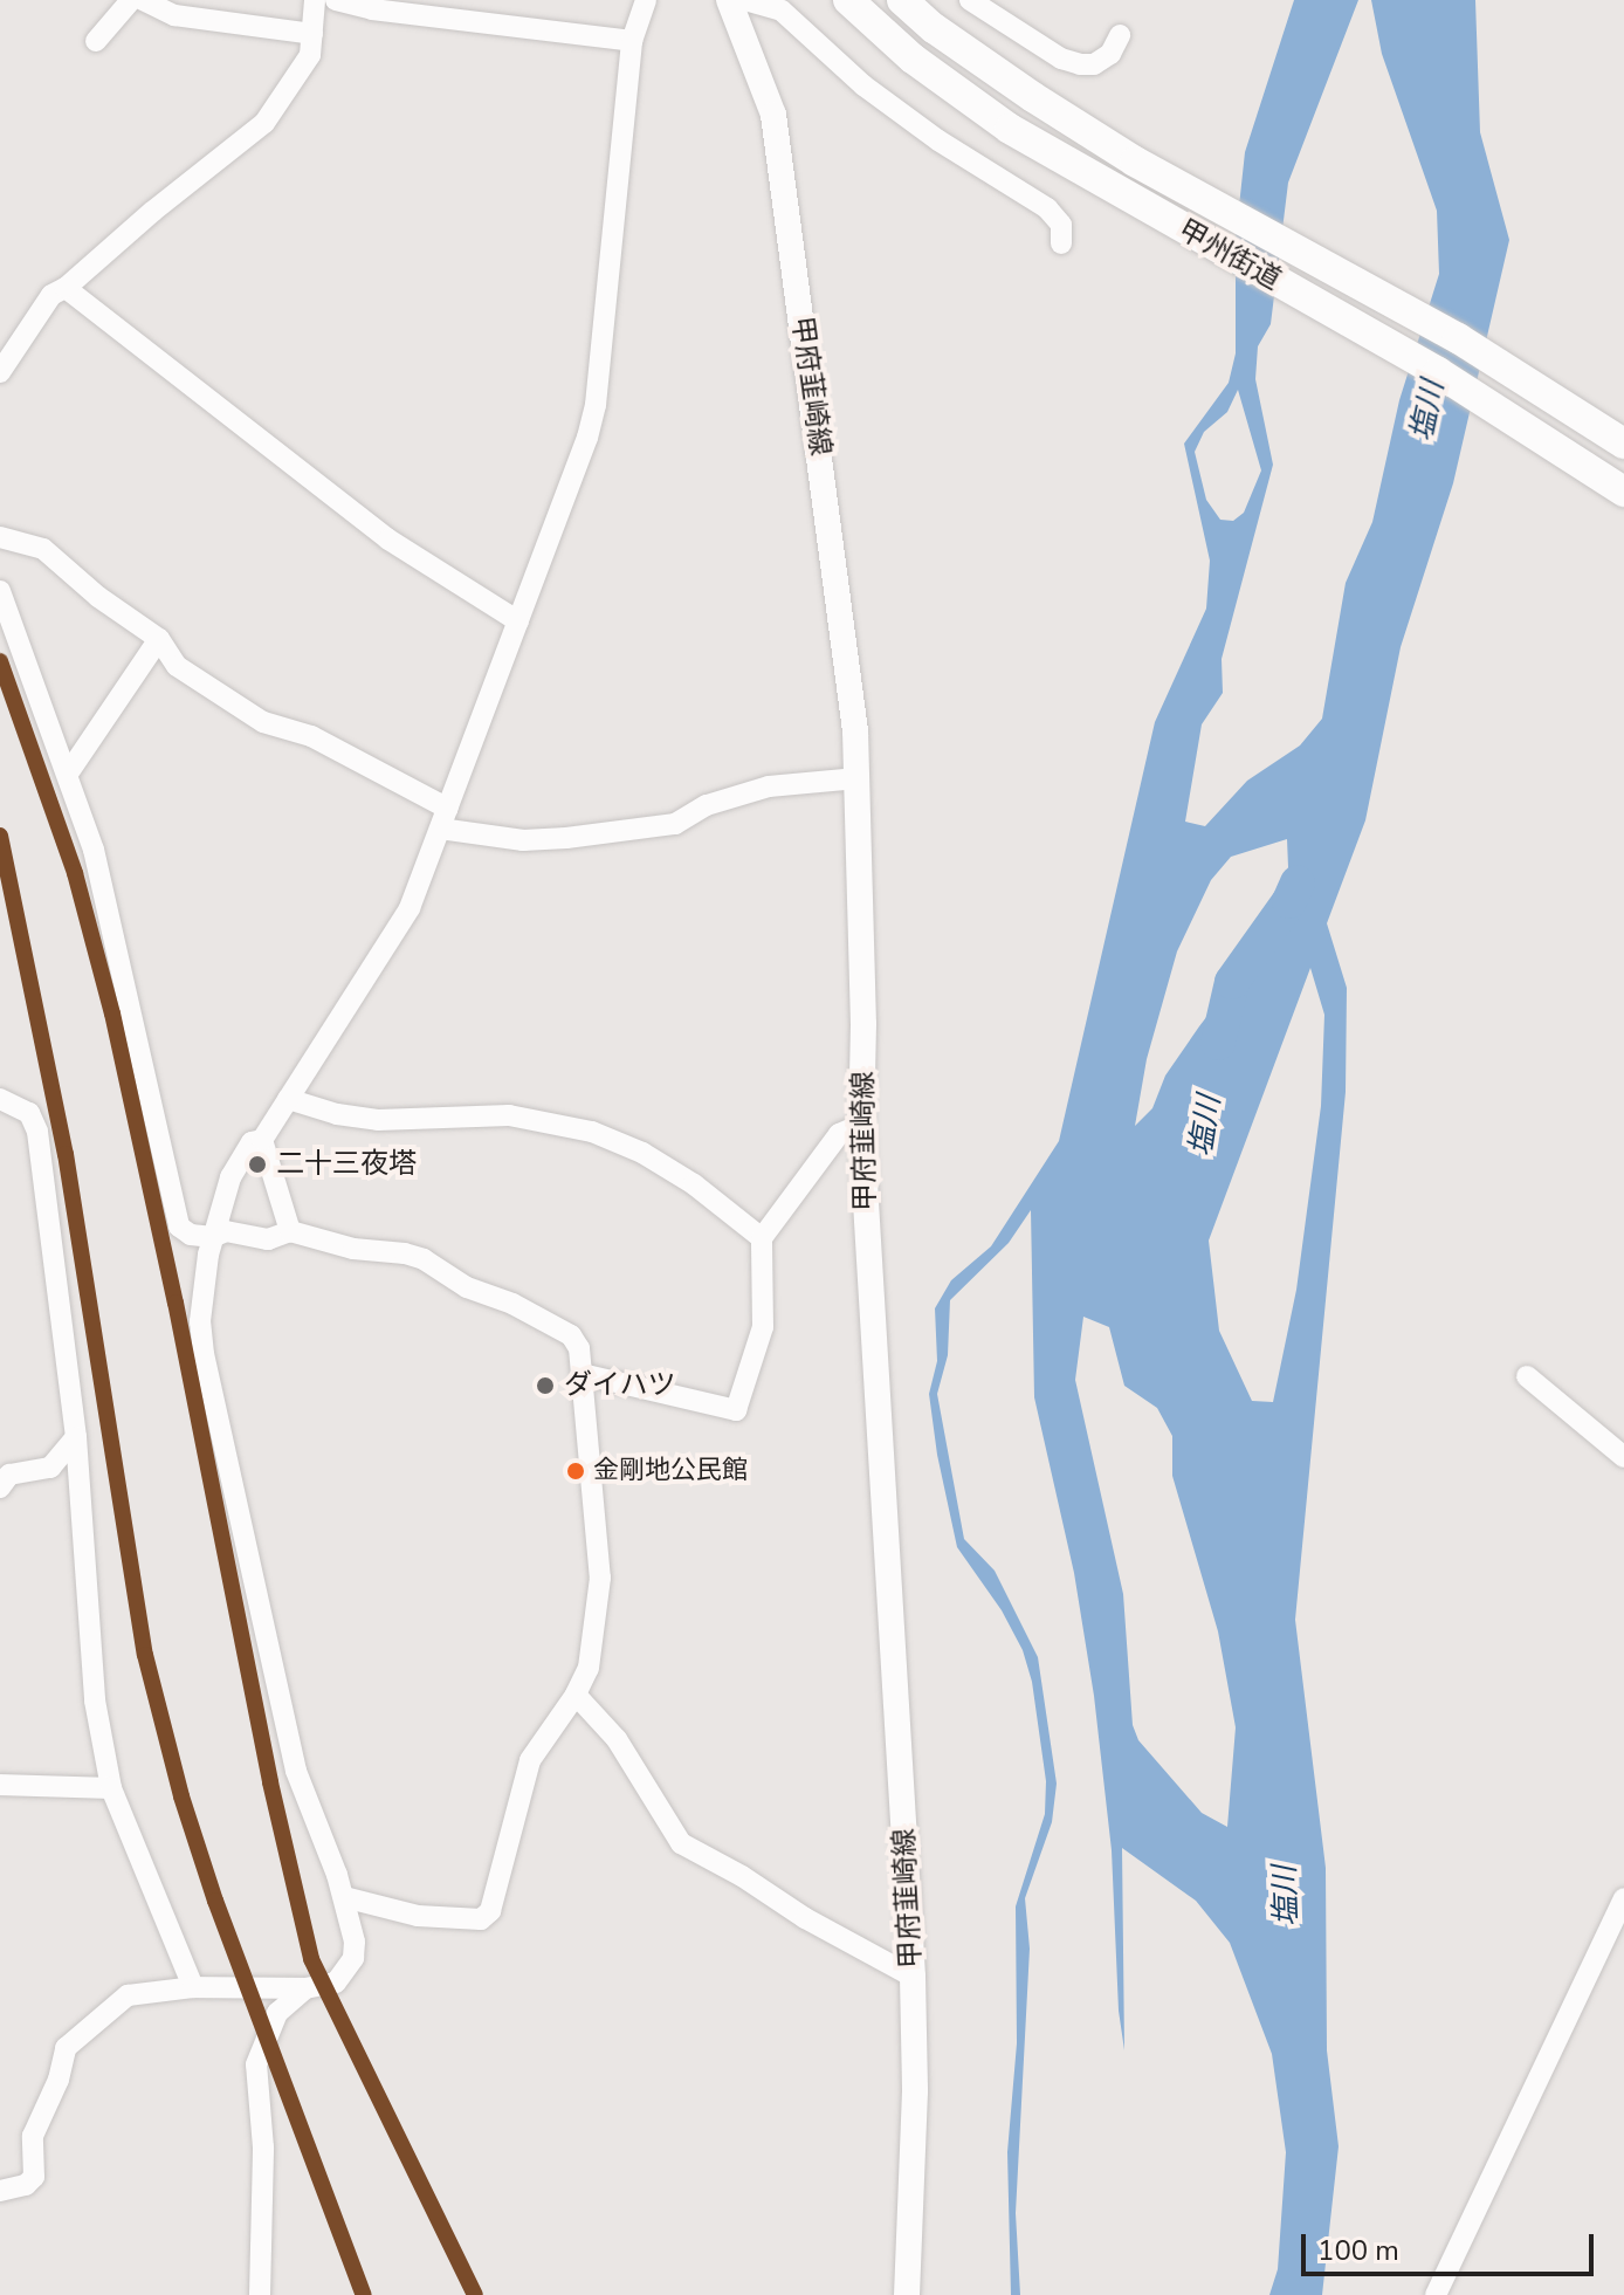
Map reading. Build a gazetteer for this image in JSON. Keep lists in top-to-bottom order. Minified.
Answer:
{"streets":{"highway":["甲州街道"],"main road":["甲府韮崎線"]},"water":["塩川"],"places":["二十三夜塔","ダイハツ","金剛地公民館"],"scale_bar":"100 m"}
